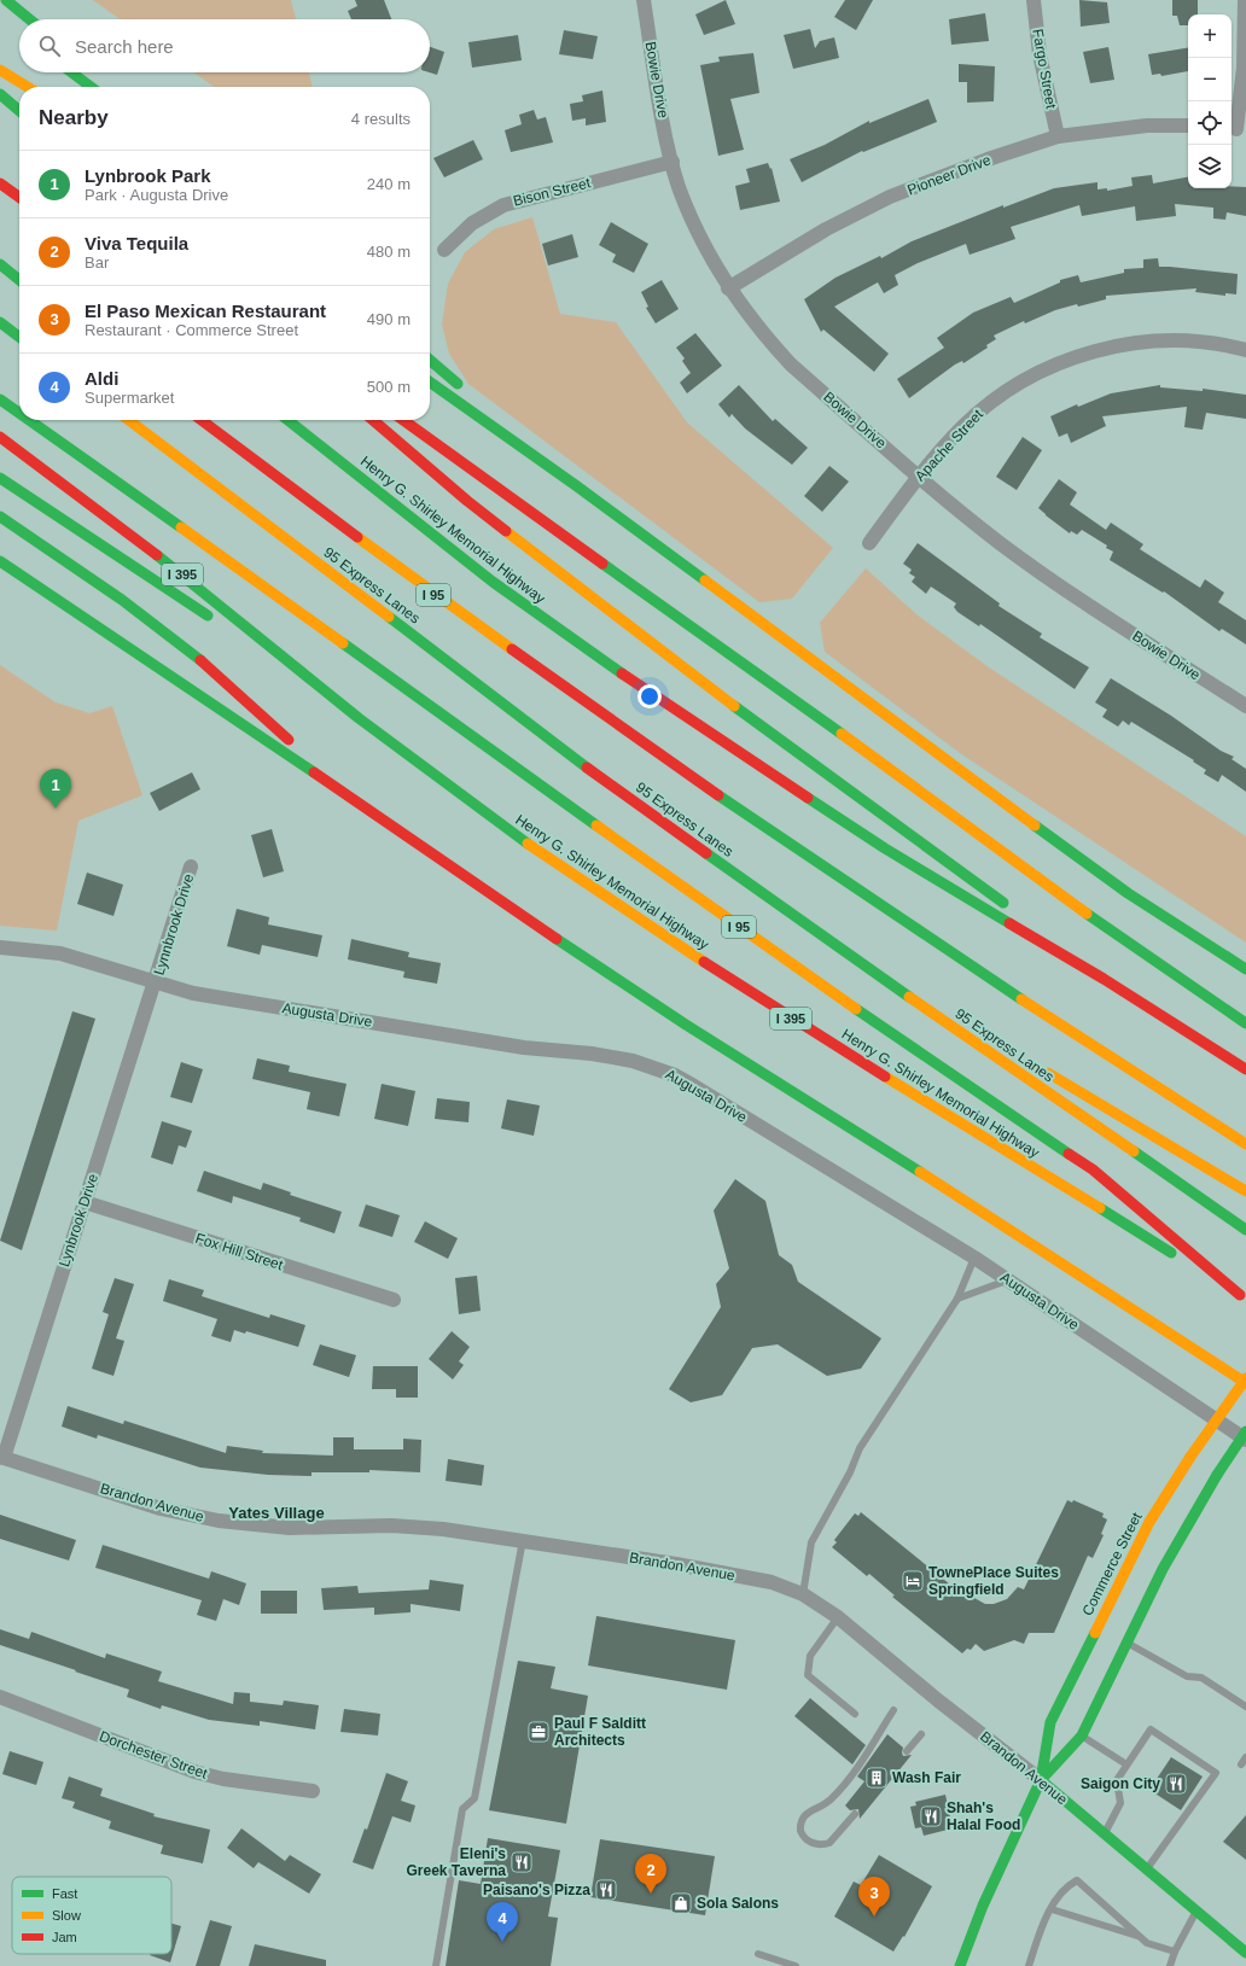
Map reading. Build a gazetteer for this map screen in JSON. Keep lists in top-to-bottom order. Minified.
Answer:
{"streets":{"main road":["Henry G. Shirley Memorial Highway","I 395","95 Express Lanes","I 95","Brandon Avenue","Commerce Street"],"street":["Fargo Street","Bowie Drive","Pioneer Drive","Bison Street","Apache Street","Lynnbrook Drive","Augusta Drive","Lynbrook Drive","Fox Hill Street","Dorchester Street"]},"crossings":[["Fargo Street","Pioneer Drive"],["Bowie Drive","Pioneer Drive"],["Bowie Drive","Bison Street"],["Bowie Drive","Apache Street"],["Henry G. Shirley Memorial Highway","I 95"],["Lynnbrook Drive","Augusta Drive"],["Lynnbrook Drive","Lynbrook Drive"],["Augusta Drive","Lynbrook Drive"],["Lynbrook Drive","Fox Hill Street"],["Lynbrook Drive","Brandon Avenue"],["Brandon Avenue","Commerce Street"]],"districts":["Yates Village"],"places":{"hotel":["TownePlace Suites Springfield"],"office":["Paul F Salditt Architects"],"building":["Wash Fair"],"restaurant":["Saigon City","Shah's Halal Food","Eleni's Greek Taverna","Paisano's Pizza"],"shop":["Sola Salons"]},"legend":["Fast","Slow","Jam"],"page":{"map_buttons":["+","−"],"search":"Search here","heading":["Nearby","4 results"],"list":[{"mark":"1","name":"Lynbrook Park","note":"Park · Augusta Drive","value":"240 m"},{"mark":"2","name":"Viva Tequila","note":"Bar","value":"480 m"},{"mark":"3","name":"El Paso Mexican Restaurant","note":"Restaurant · Commerce Street","value":"490 m"},{"mark":"4","name":"Aldi","note":"Supermarket","value":"500 m"}],"pins":["1","2","3","4"]}}
